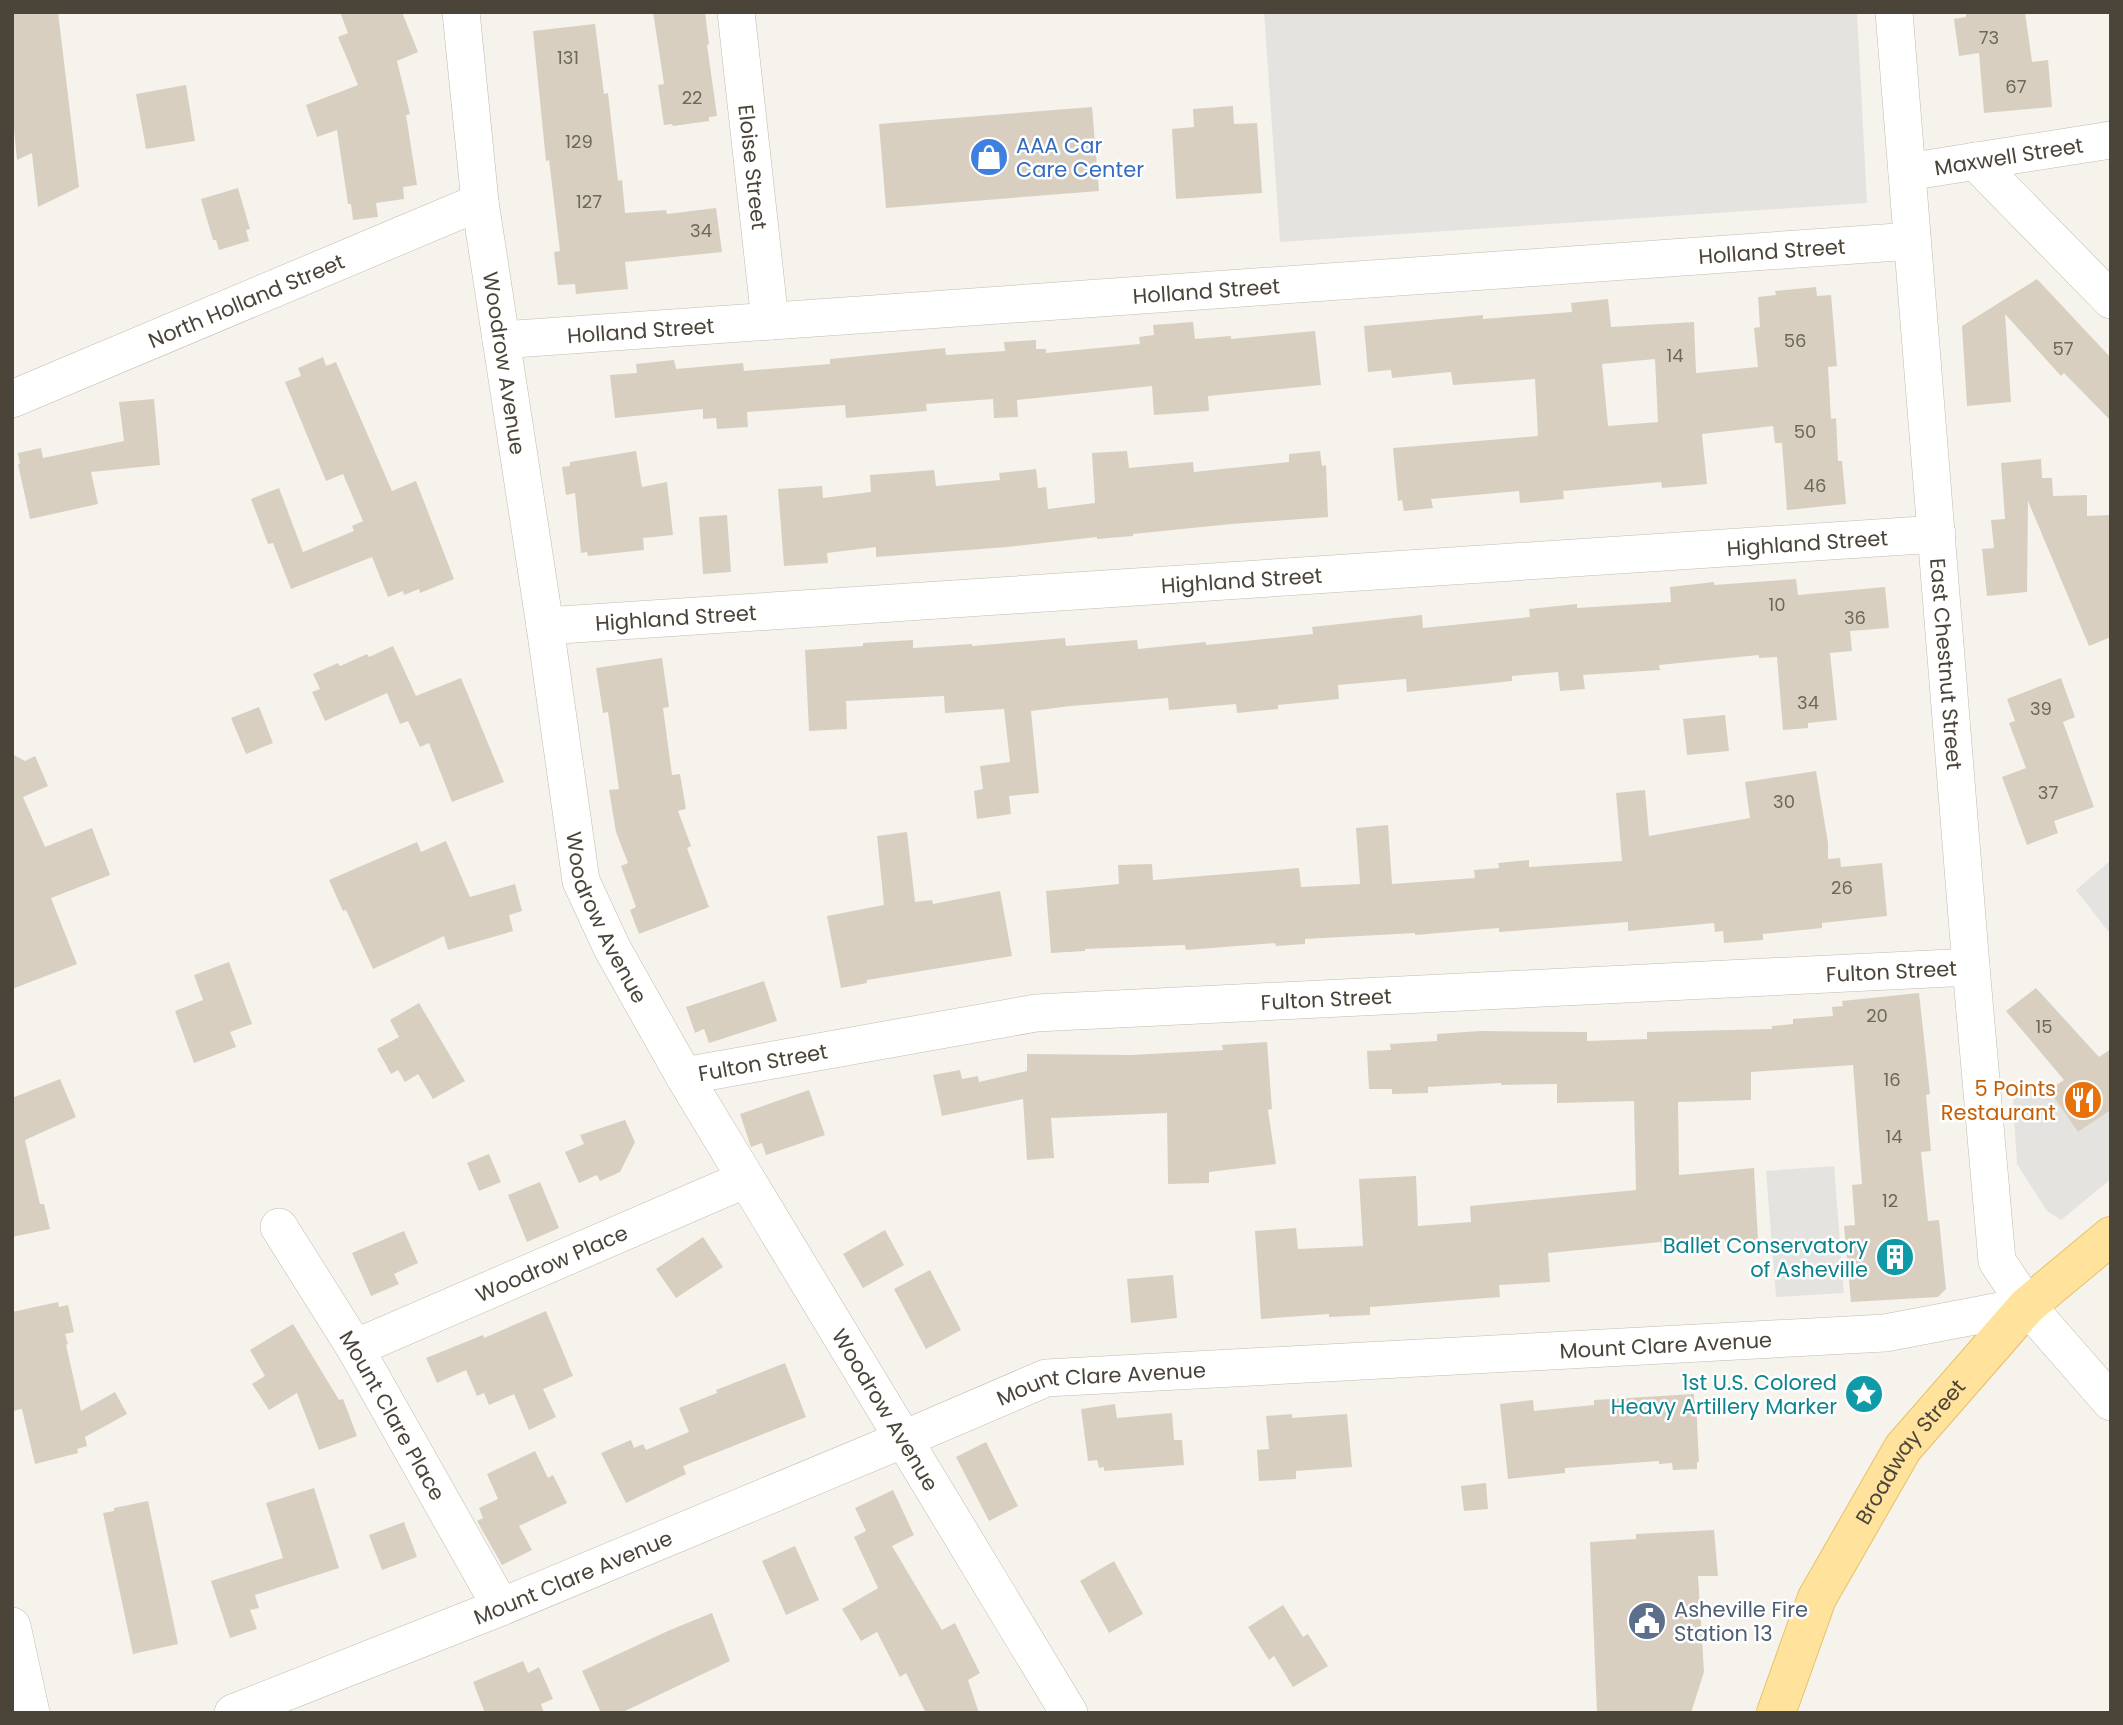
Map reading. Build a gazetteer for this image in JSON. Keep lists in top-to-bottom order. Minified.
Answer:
{"streets":{"main road":["Broadway Street"],"street":["Maxwell Street","Eloise Street","Holland Street","North Holland Street","Woodrow Avenue","Highland Street","East Chestnut Street","Fulton Street","Woodrow Place","Mount Clare Avenue","Mount Clare Place"]},"crossings":[["Maxwell Street","East Chestnut Street"],["Eloise Street","Holland Street"],["Holland Street","Woodrow Avenue"],["Holland Street","East Chestnut Street"],["North Holland Street","Woodrow Avenue"],["Woodrow Avenue","Highland Street"],["Woodrow Avenue","Fulton Street"],["Woodrow Avenue","Woodrow Place"],["Woodrow Avenue","Mount Clare Avenue"],["Highland Street","East Chestnut Street"],["East Chestnut Street","Fulton Street"],["East Chestnut Street","Mount Clare Avenue"],["East Chestnut Street","Broadway Street"],["Woodrow Place","Mount Clare Place"],["Mount Clare Avenue","Mount Clare Place"],["Mount Clare Avenue","Broadway Street"]],"places":{"shop":["AAA Car Care Center"],"restaurant":["5 Points Restaurant"],"building":["Ballet Conservatory of Asheville"],"place":["1st U.S. Colored Heavy Artillery Marker"],"public building":["Asheville Fire Station 13"]},"house_numbers":["73","131","67","22","129","127","34","56","57","14","50","46","10","36","34","39","37","30","26","20","15","16","14","12"]}
